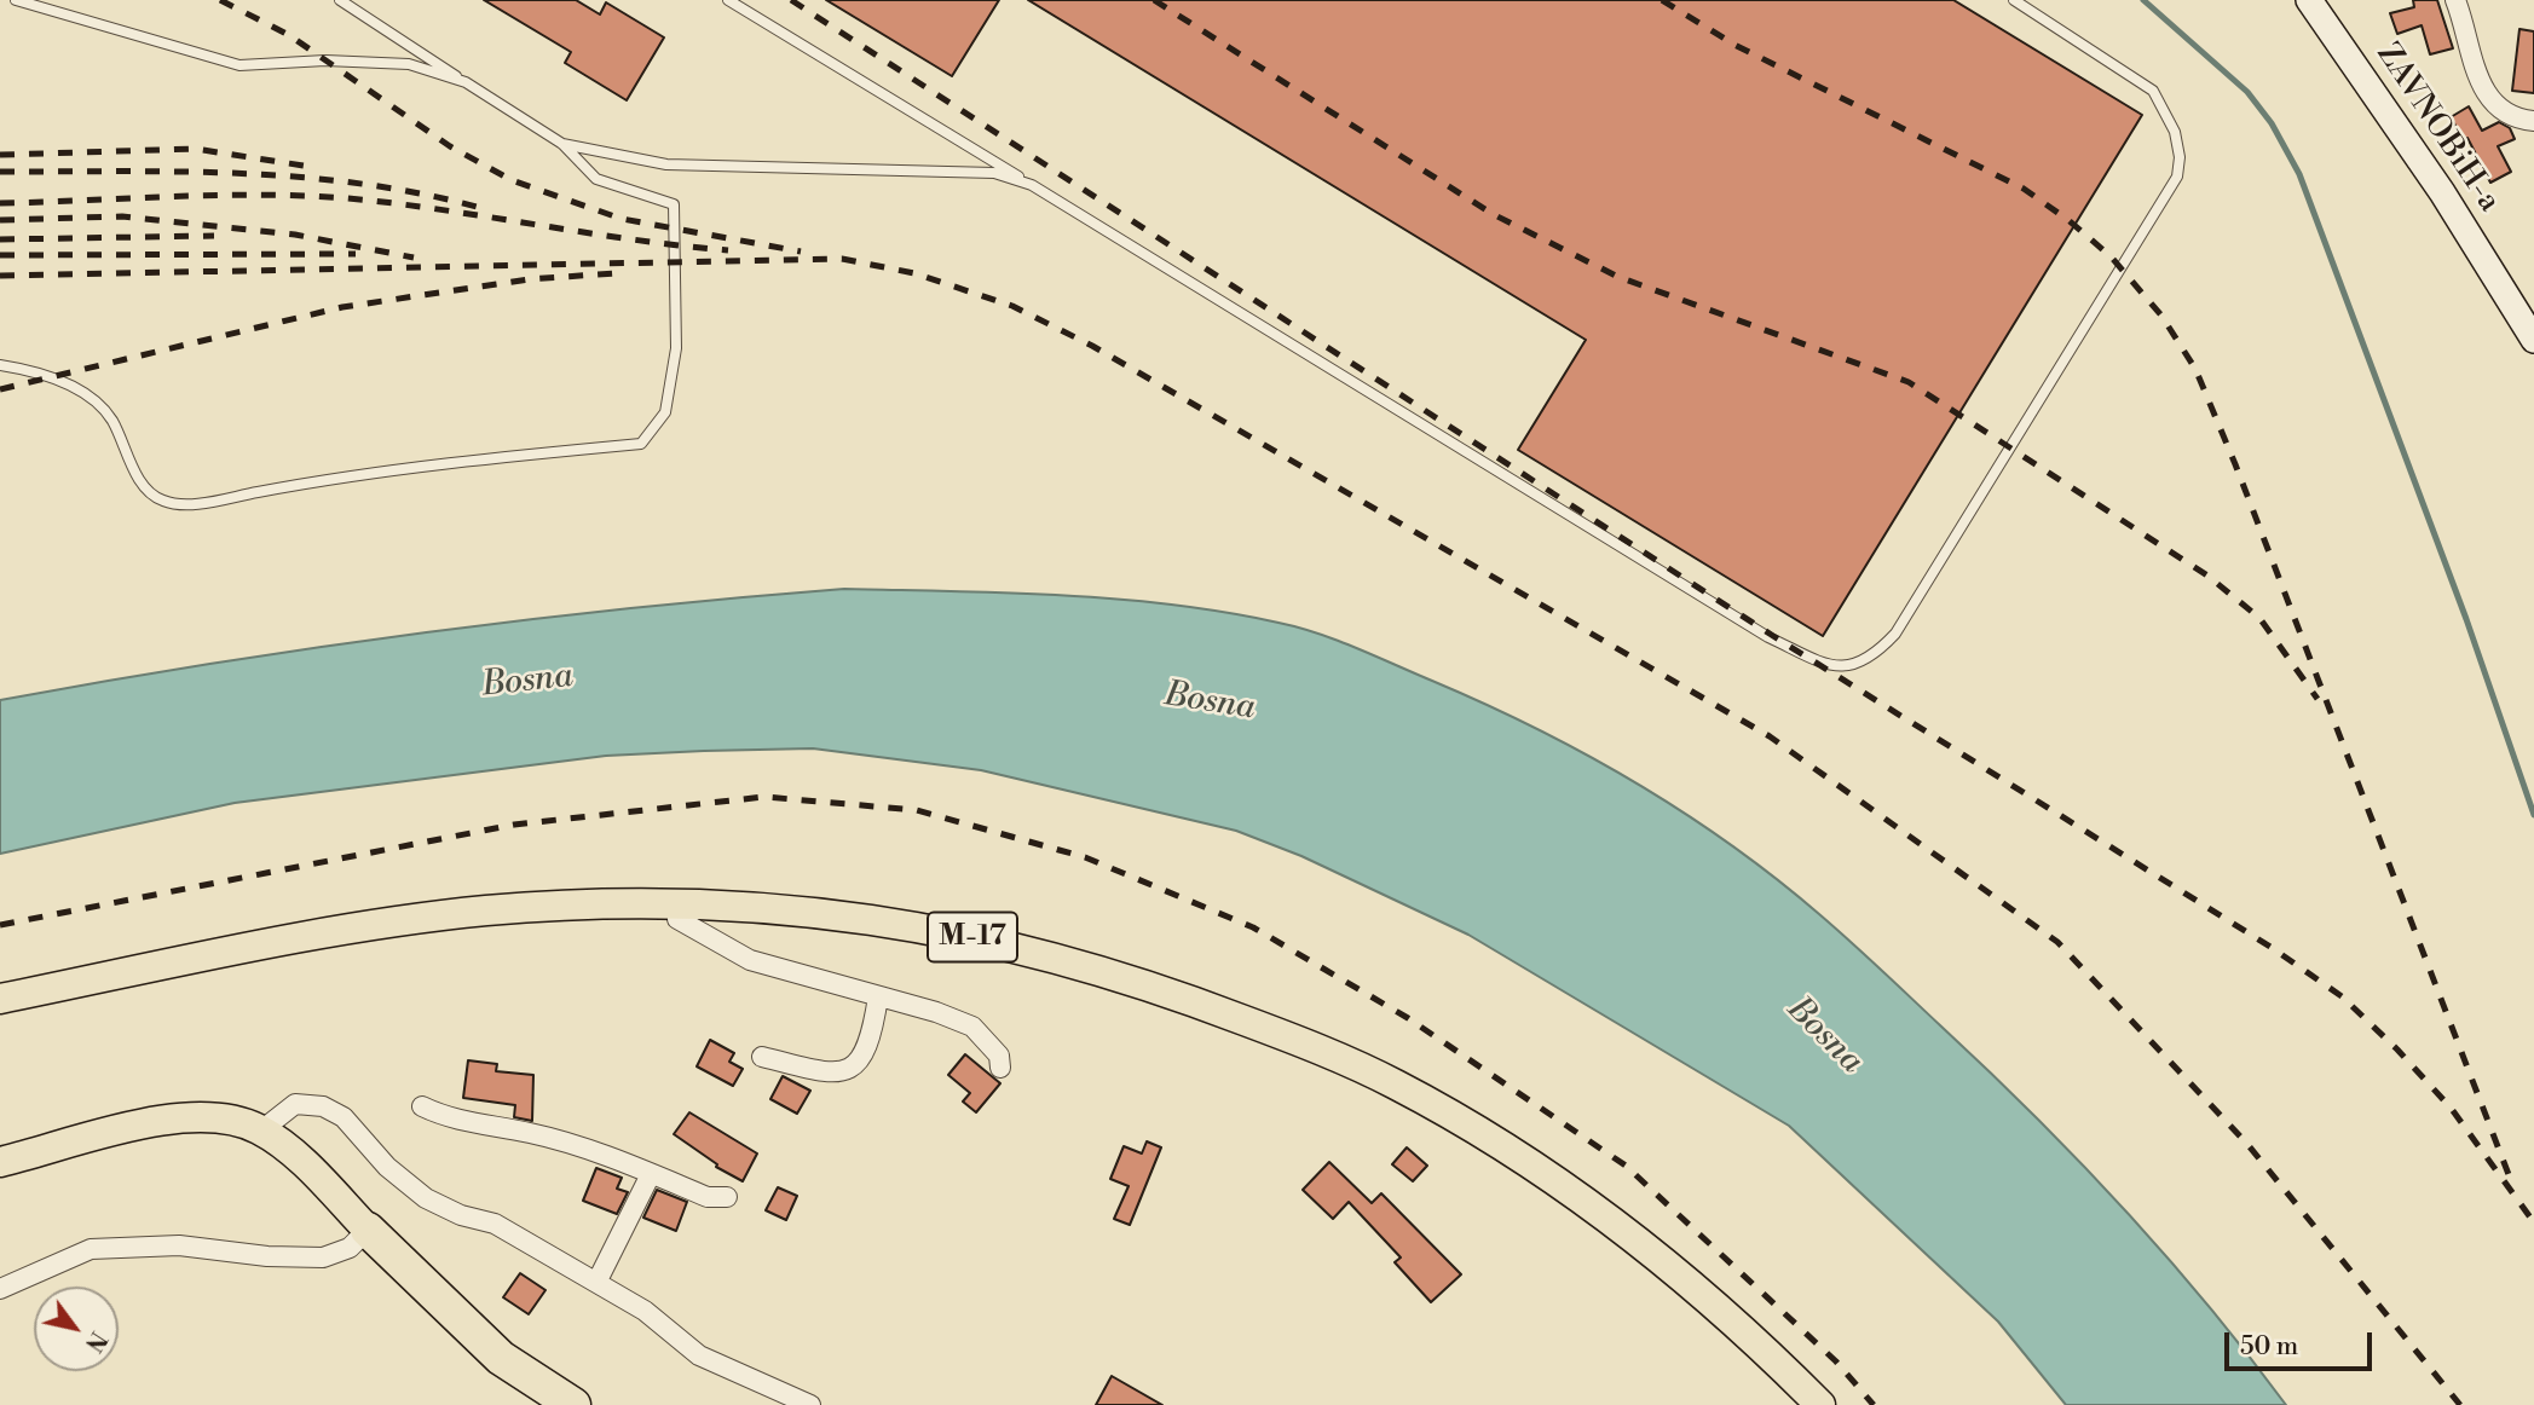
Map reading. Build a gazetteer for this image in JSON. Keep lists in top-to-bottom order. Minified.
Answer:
{"streets":{"main road":["ZAVNOBiH-a","M-17"]},"water":["Bosna"],"scale_bar":"50 m","north":"bottom right"}
